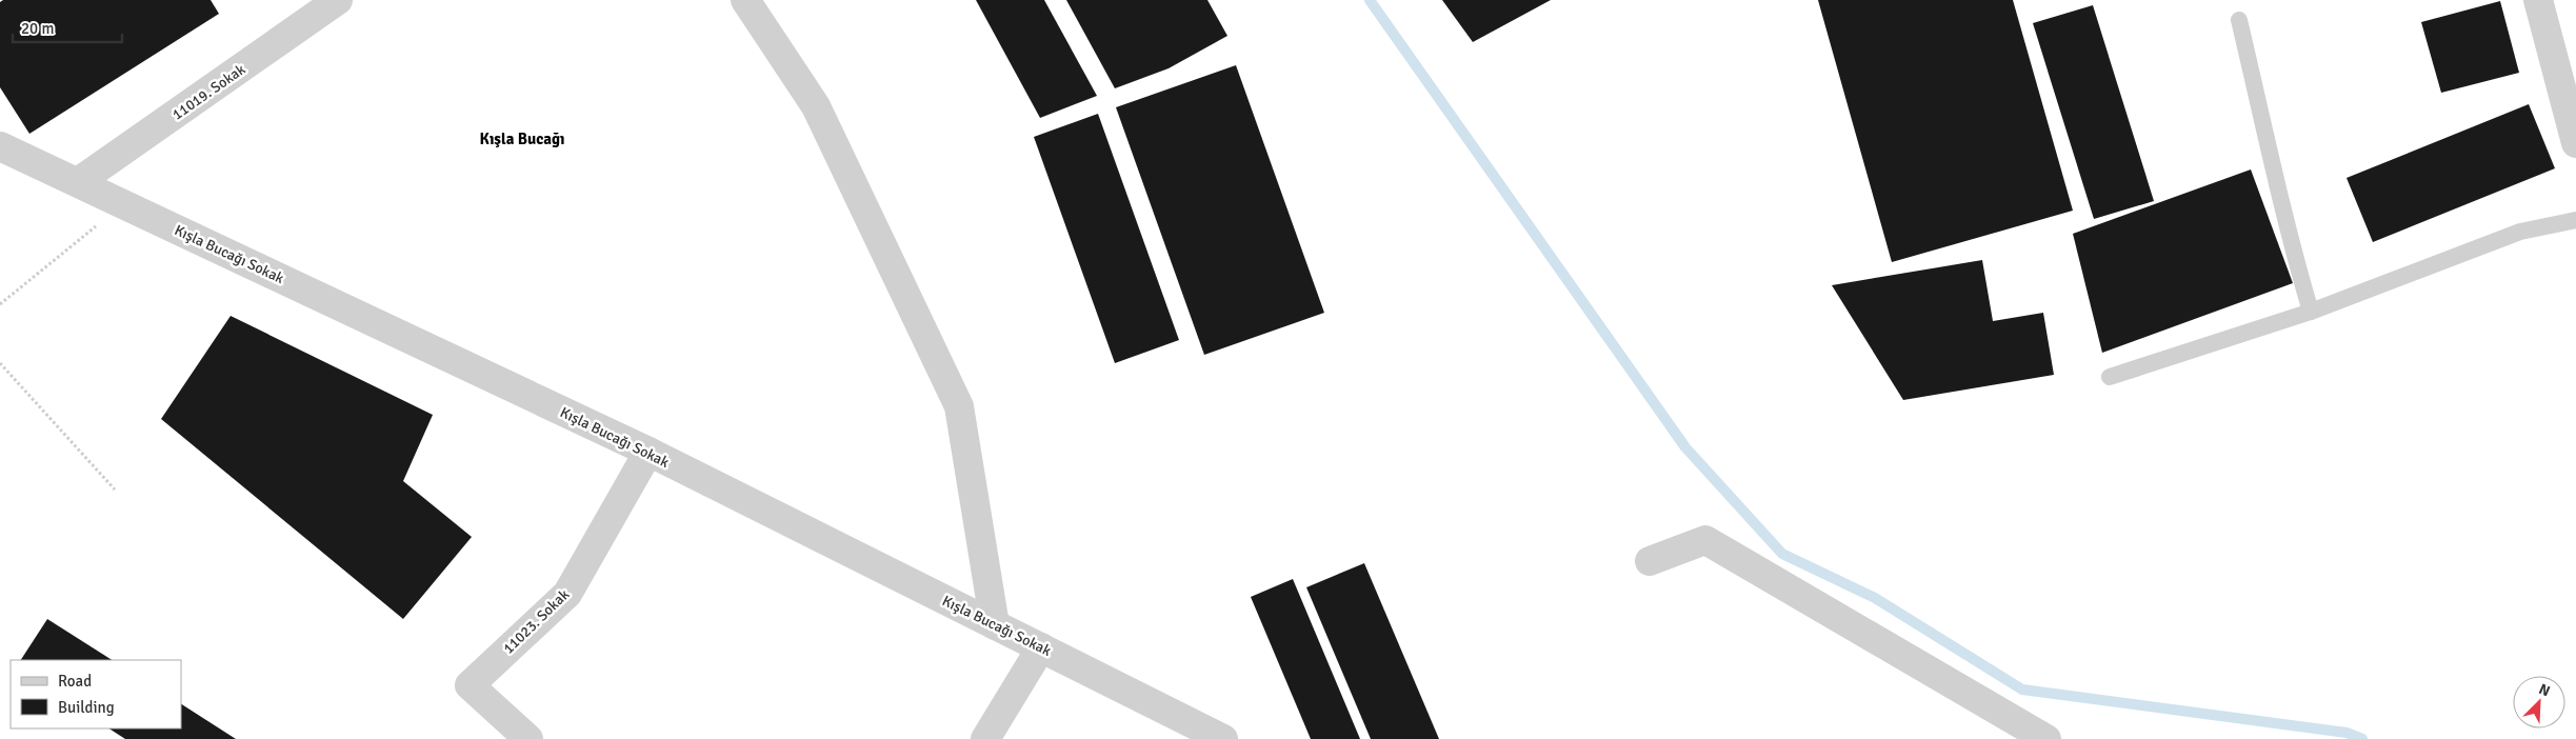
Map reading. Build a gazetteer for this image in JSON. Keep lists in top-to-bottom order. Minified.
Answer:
{"streets":{"street":["11019. Sokak","Kışla Bucağı Sokak","11023. Sokak"]},"crossings":[["11019. Sokak","Kışla Bucağı Sokak"],["Kışla Bucağı Sokak","11023. Sokak"]],"districts":["Kışla Bucağı"],"legend":["Road","Building"],"scale_bar":"20 m","north":"top right"}
